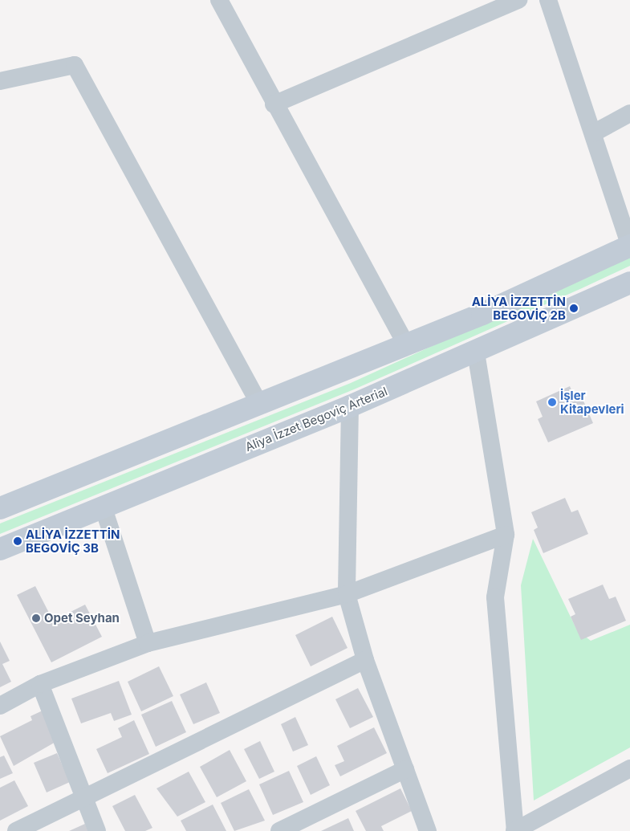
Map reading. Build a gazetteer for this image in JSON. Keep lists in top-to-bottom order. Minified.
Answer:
{"streets":{"main road":["Aliya İzzet Begoviç Arterial"]},"places":["ALİYA İZZETTİN BEGOVİÇ 2B","İşler Kitapevleri","ALİYA İZZETTİN BEGOVİÇ 3B","Opet Seyhan"]}
